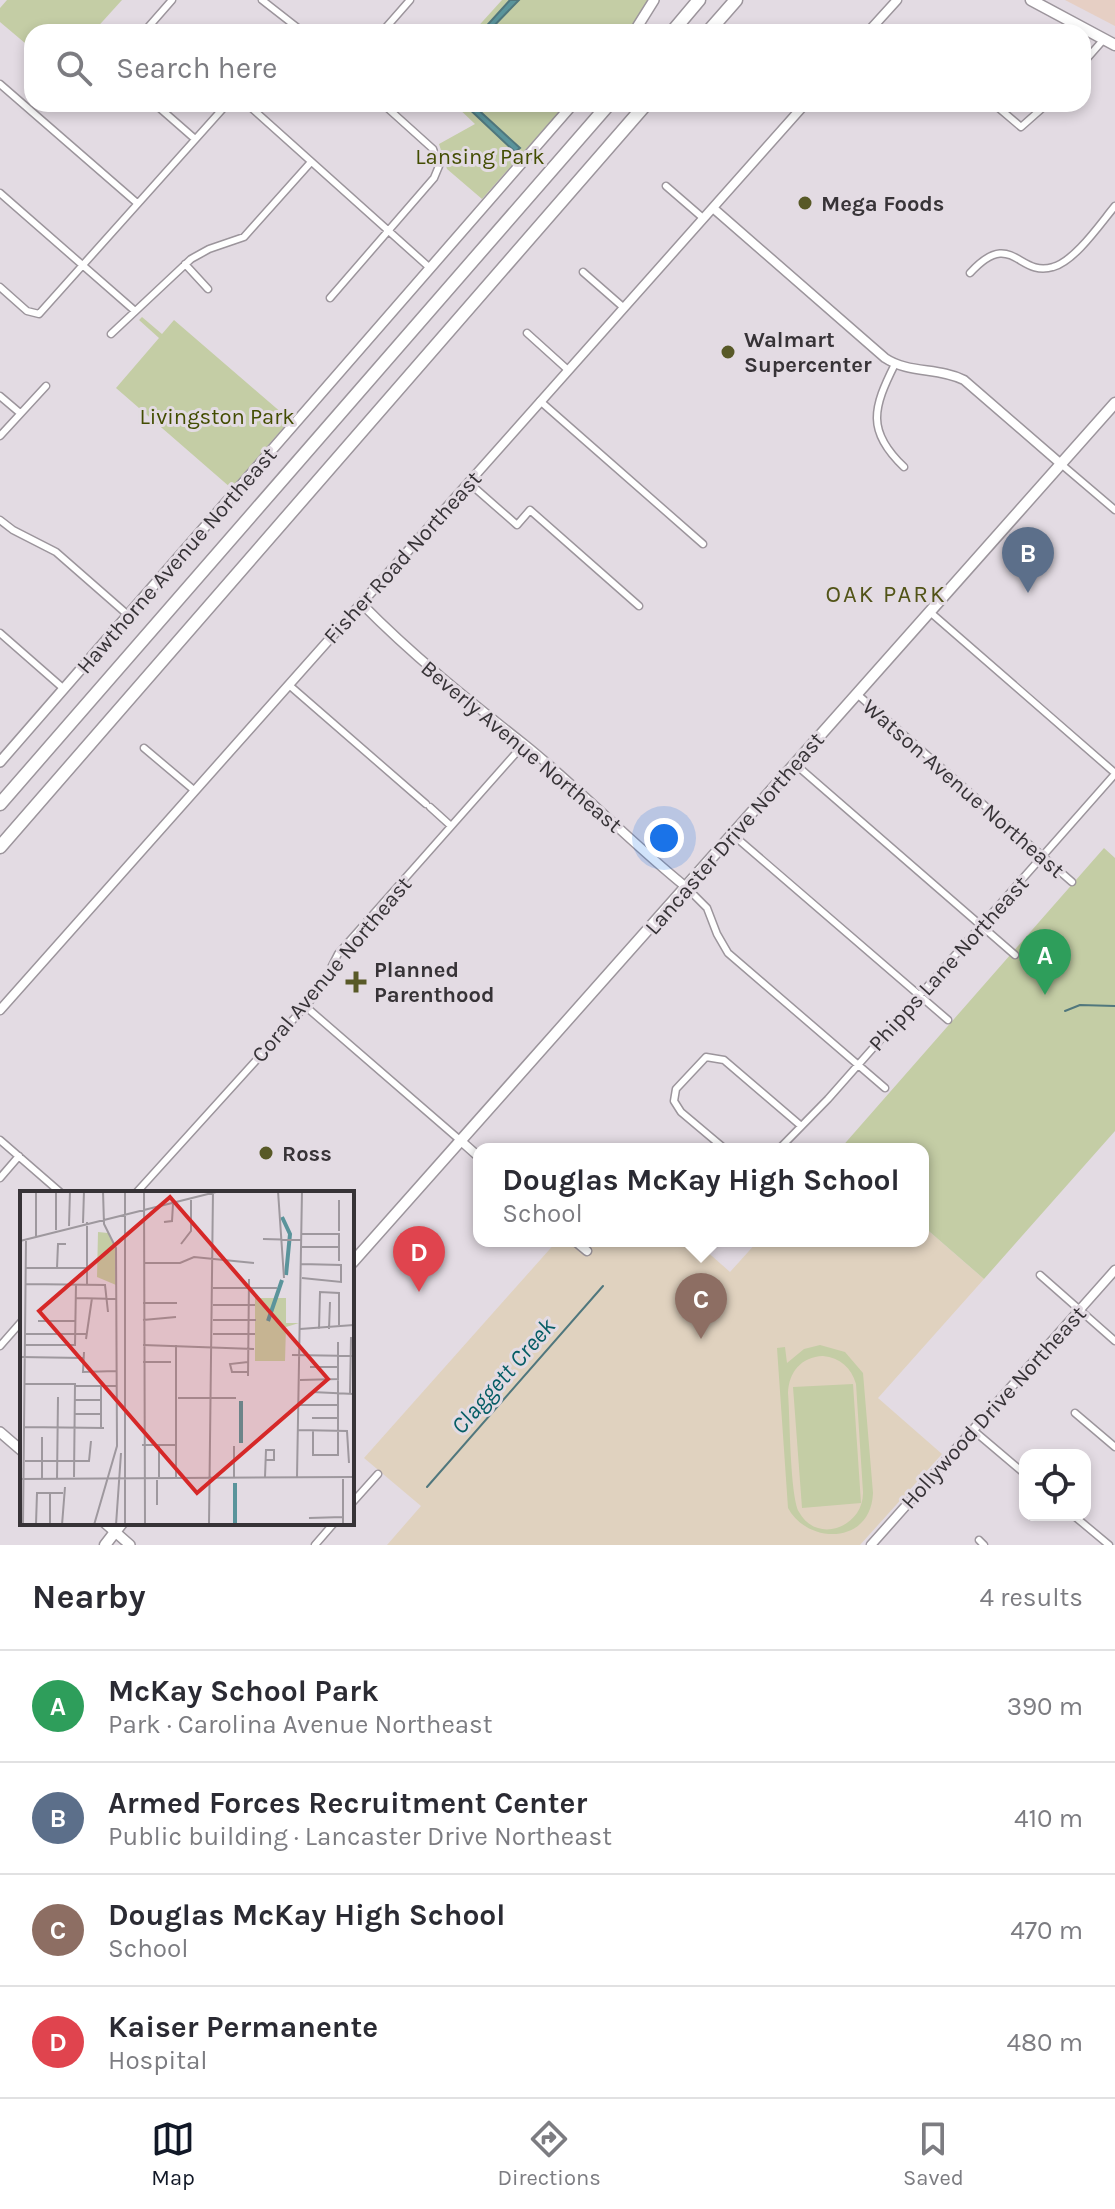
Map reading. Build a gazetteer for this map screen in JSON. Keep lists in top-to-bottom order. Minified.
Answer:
{"streets":{"main road":["Hawthorne Avenue Northeast","Lancaster Drive Northeast"],"street":["Fisher Road Northeast","Beverly Avenue Northeast","Watson Avenue Northeast","Phipps Lane Northeast","Coral Avenue Northeast","Hollywood Drive Northeast"]},"crossings":[["Fisher Road Northeast","Beverly Avenue Northeast"],["Beverly Avenue Northeast","Lancaster Drive Northeast"],["Beverly Avenue Northeast","Phipps Lane Northeast"],["Beverly Avenue Northeast","Coral Avenue Northeast"],["Watson Avenue Northeast","Lancaster Drive Northeast"],["Watson Avenue Northeast","Phipps Lane Northeast"]],"districts":["OAK PARK"],"water":["Claggett Creek"],"parks":["Lansing Park","Livingston Park"],"places":{"other":["Mega Foods","Walmart Supercenter","Ross"],"health":["Planned Parenthood"]},"page":{"search":"Search here","pins":["B","A","D","C"],"popup":["Douglas McKay High School","School"],"heading":["Nearby","4 results"],"list":[{"mark":"A","name":"McKay School Park","note":"Park · Carolina Avenue Northeast","value":"390 m"},{"mark":"B","name":"Armed Forces Recruitment Center","note":"Public building · Lancaster Drive Northeast","value":"410 m"},{"mark":"C","name":"Douglas McKay High School","note":"School","value":"470 m"},{"mark":"D","name":"Kaiser Permanente","note":"Hospital","value":"480 m"}],"nav":["Map","Directions","Saved"]}}
